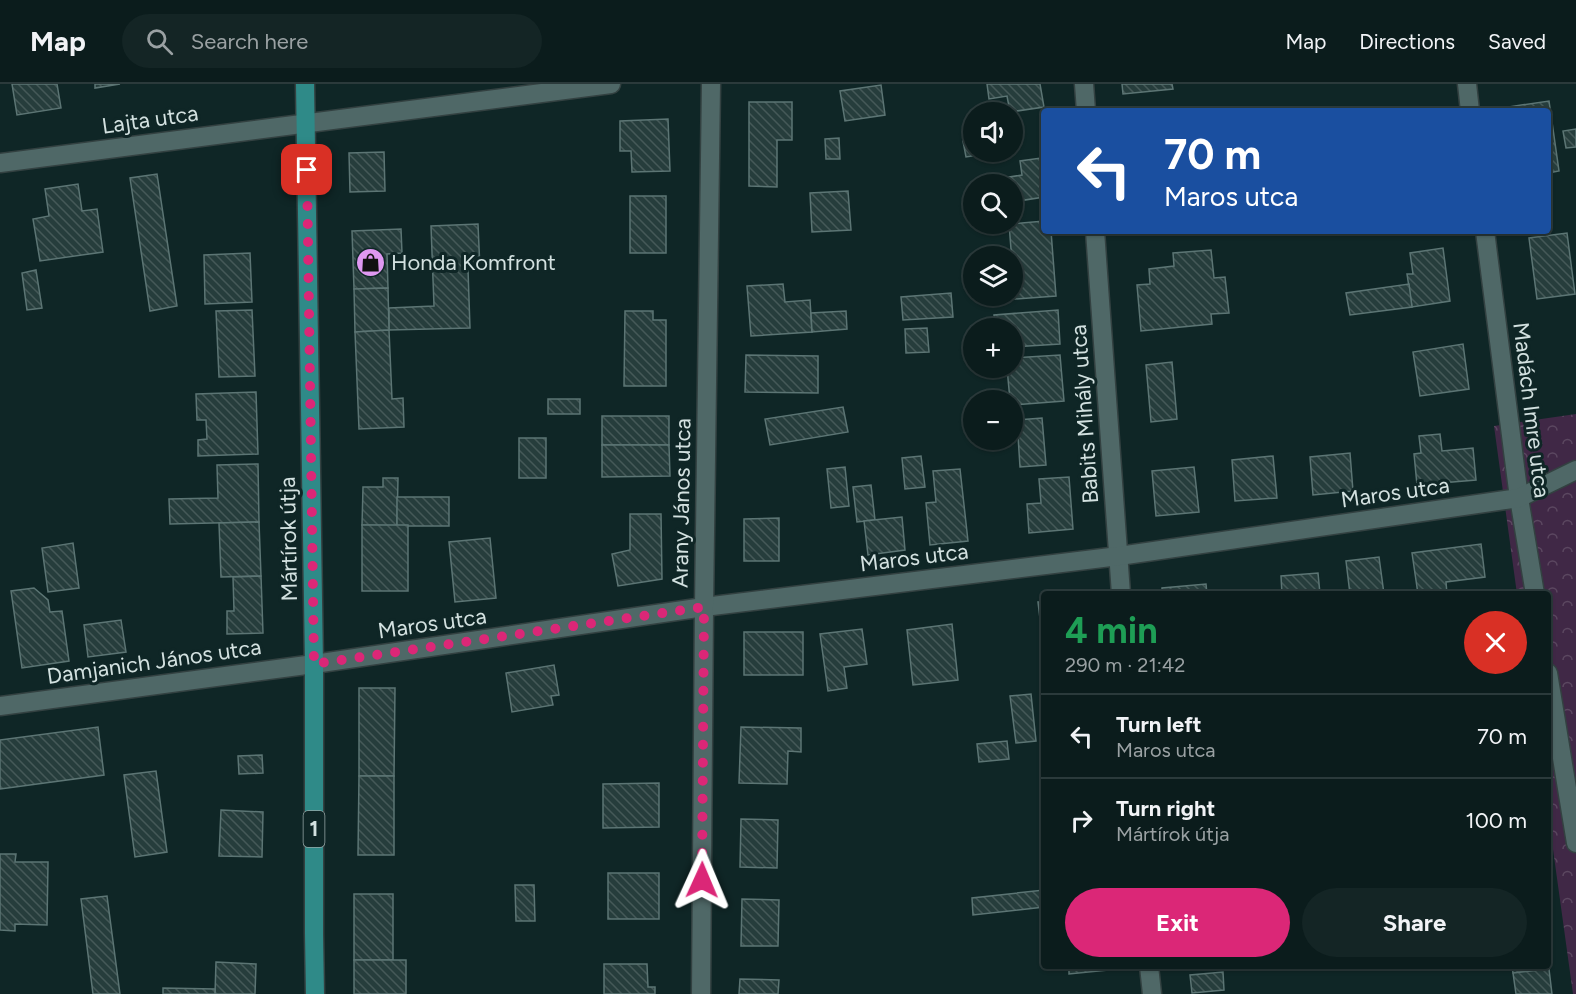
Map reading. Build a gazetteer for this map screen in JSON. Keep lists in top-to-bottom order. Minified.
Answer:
{"streets":{"main road":["Mártírok útja","1"],"street":["Lajta utca","Madách Imre utca","Babits Mihály utca","Maros utca","Arany János utca","Damjanich János utca"]},"crossings":[["Lajta utca","Mártírok útja"],["Madách Imre utca","Maros utca"],["Babits Mihály utca","Maros utca"],["Maros utca","Arany János utca"],["Maros utca","Mártírok útja"],["Maros utca","Damjanich János utca"],["Mártírok útja","Damjanich János utca"]],"places":{"shop":["Honda Komfront"]},"page":{"header":"Map","search":"Search here","nav":["Map","Directions","Saved"],"map_buttons":["+","−"],"turn":["70 m","Maros utca"],"heading":["4 min","290 m · 21:42"],"list":[{"name":"Turn left","note":"Maros utca","value":"70 m"},{"name":"Turn right","note":"Mártírok útja","value":"100 m"}],"buttons":["Exit","Share"]}}
